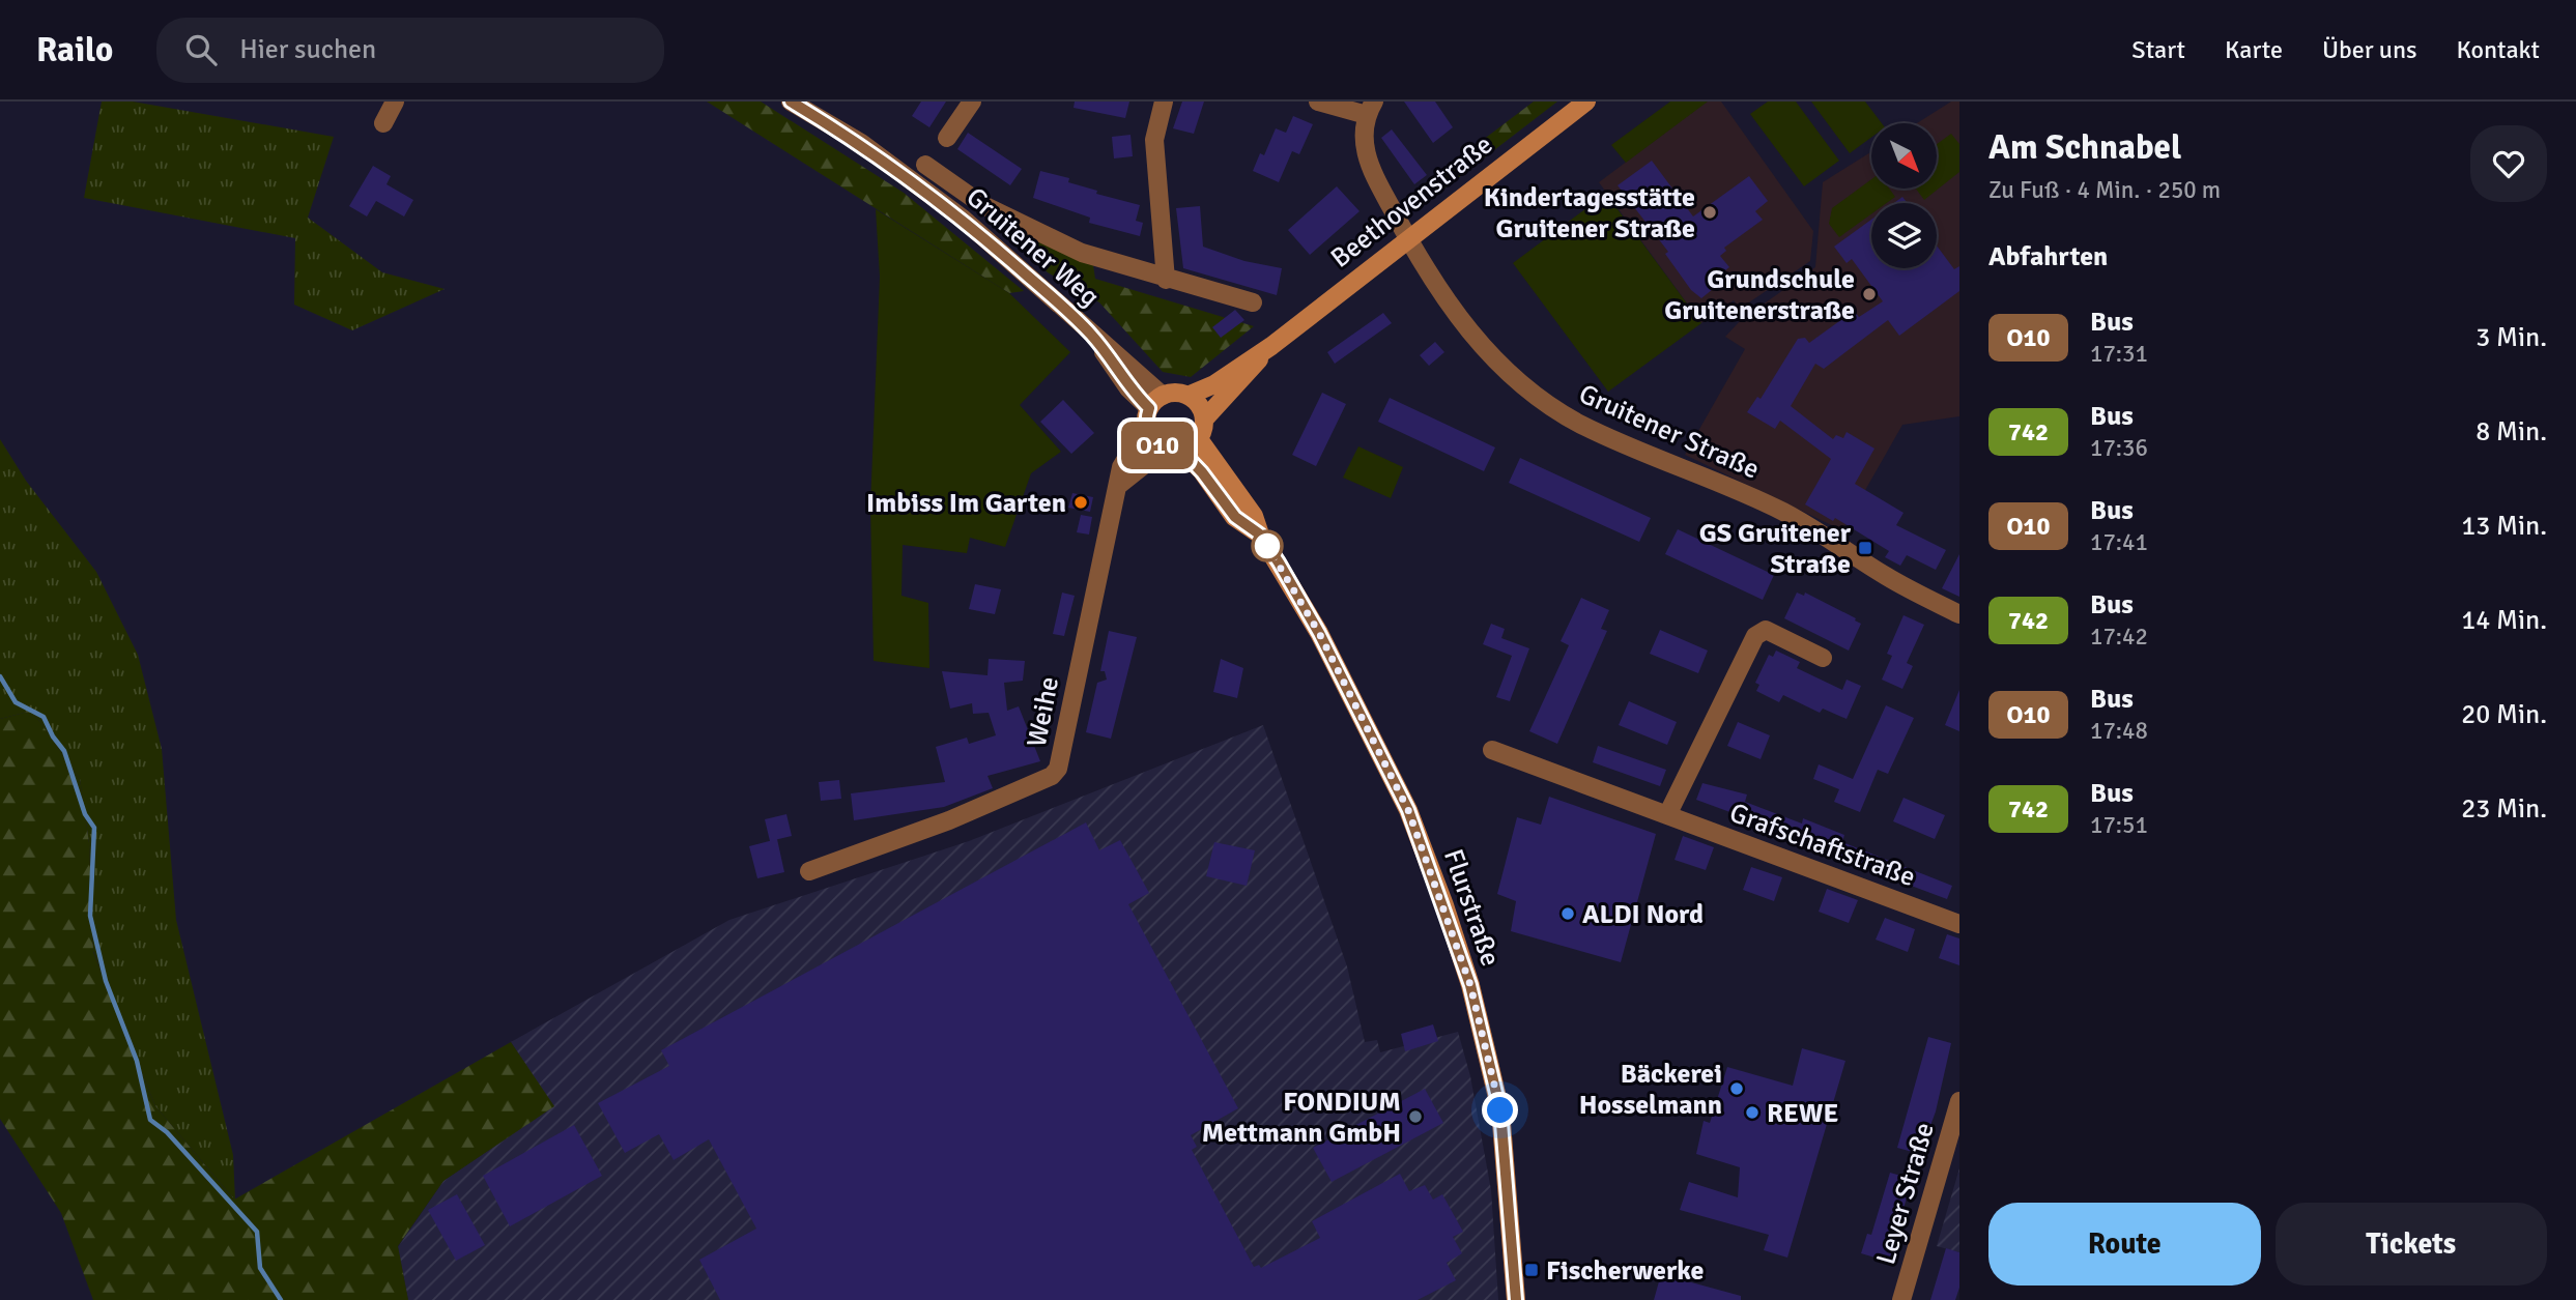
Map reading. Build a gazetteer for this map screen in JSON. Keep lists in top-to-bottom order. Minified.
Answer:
{"streets":{"main road":["Beethovenstraße","Flurstraße"],"street":["Gruitener Weg","Gruitener Straße","Weihe","Grafschaftstraße","Leyer Straße"]},"crossings":[["Beethovenstraße","Gruitener Weg"],["Beethovenstraße","Gruitener Straße"],["Beethovenstraße","Weihe"],["Gruitener Weg","Weihe"]],"places":{"other":["Kindertagesstätte Gruitener Straße","Grundschule Gruitenerstraße","Imbiss Im Garten","ALDI Nord","Bäckerei Hosselmann","REWE","FONDIUM Mettmann GmbH"],"transit":["GS Gruitener Straße","Fischerwerke"]},"lines":["bus line O10"],"north":"bottom right","page":{"header":"Railo","search":"Hier suchen","nav":["Start","Karte","Über uns","Kontakt"],"on_map":"O10","heading":[["Am Schnabel","Zu Fuß · 4 Min. · 250 m"],"Abfahrten"],"list":[{"mark":"O10","name":"Bus","note":"17:31","value":"3 Min."},{"mark":"742","name":"Bus","note":"17:36","value":"8 Min."},{"mark":"O10","name":"Bus","note":"17:41","value":"13 Min."},{"mark":"742","name":"Bus","note":"17:42","value":"14 Min."},{"mark":"O10","name":"Bus","note":"17:48","value":"20 Min."},{"mark":"742","name":"Bus","note":"17:51","value":"23 Min."}],"buttons":["Route","Tickets"]}}
